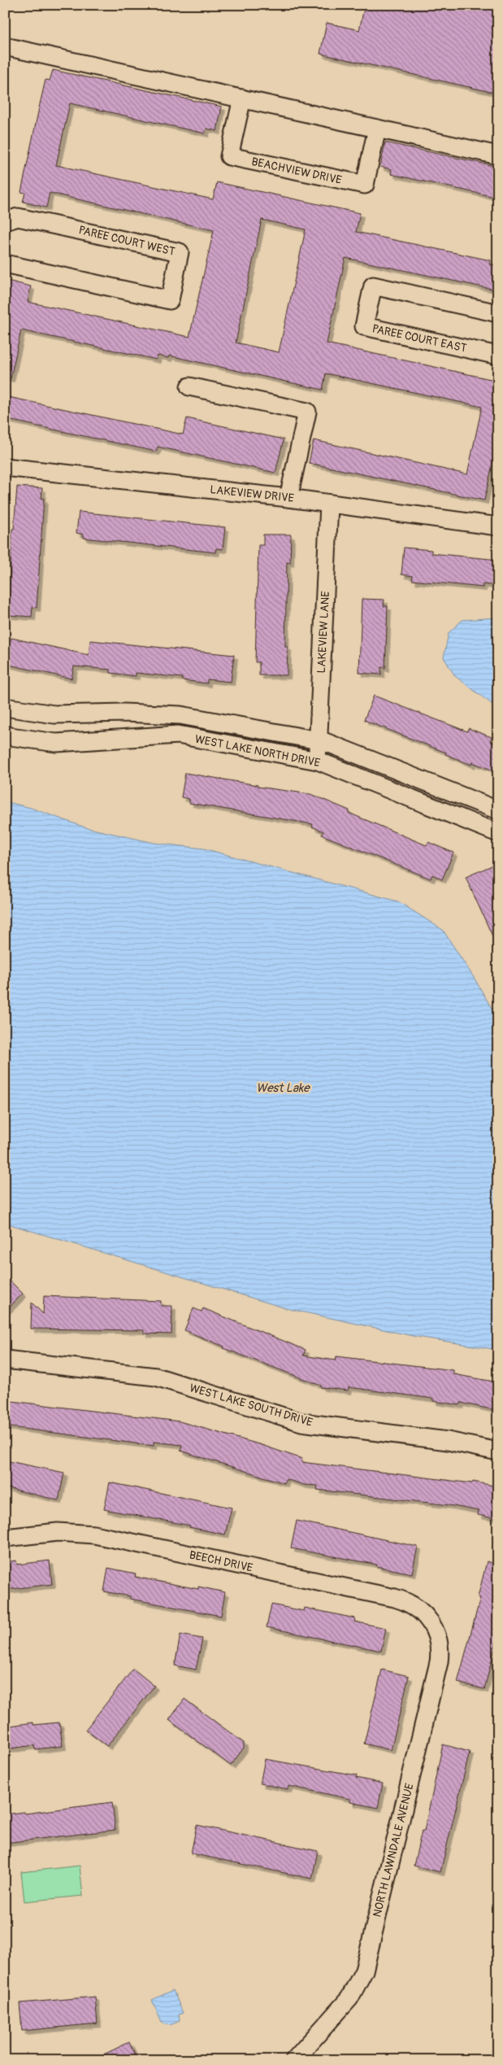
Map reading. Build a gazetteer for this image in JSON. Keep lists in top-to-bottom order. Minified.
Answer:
{"streets":{"street":["BEACHVIEW DRIVE","PAREE COURT WEST","PAREE COURT EAST","LAKEVIEW DRIVE","LAKEVIEW LANE","WEST LAKE NORTH DRIVE","WEST LAKE SOUTH DRIVE","BEECH DRIVE","NORTH LAWNDALE AVENUE"]},"crossings":[["LAKEVIEW DRIVE","LAKEVIEW LANE"],["LAKEVIEW LANE","WEST LAKE NORTH DRIVE"],["BEECH DRIVE","NORTH LAWNDALE AVENUE"]],"water":["West Lake"]}
